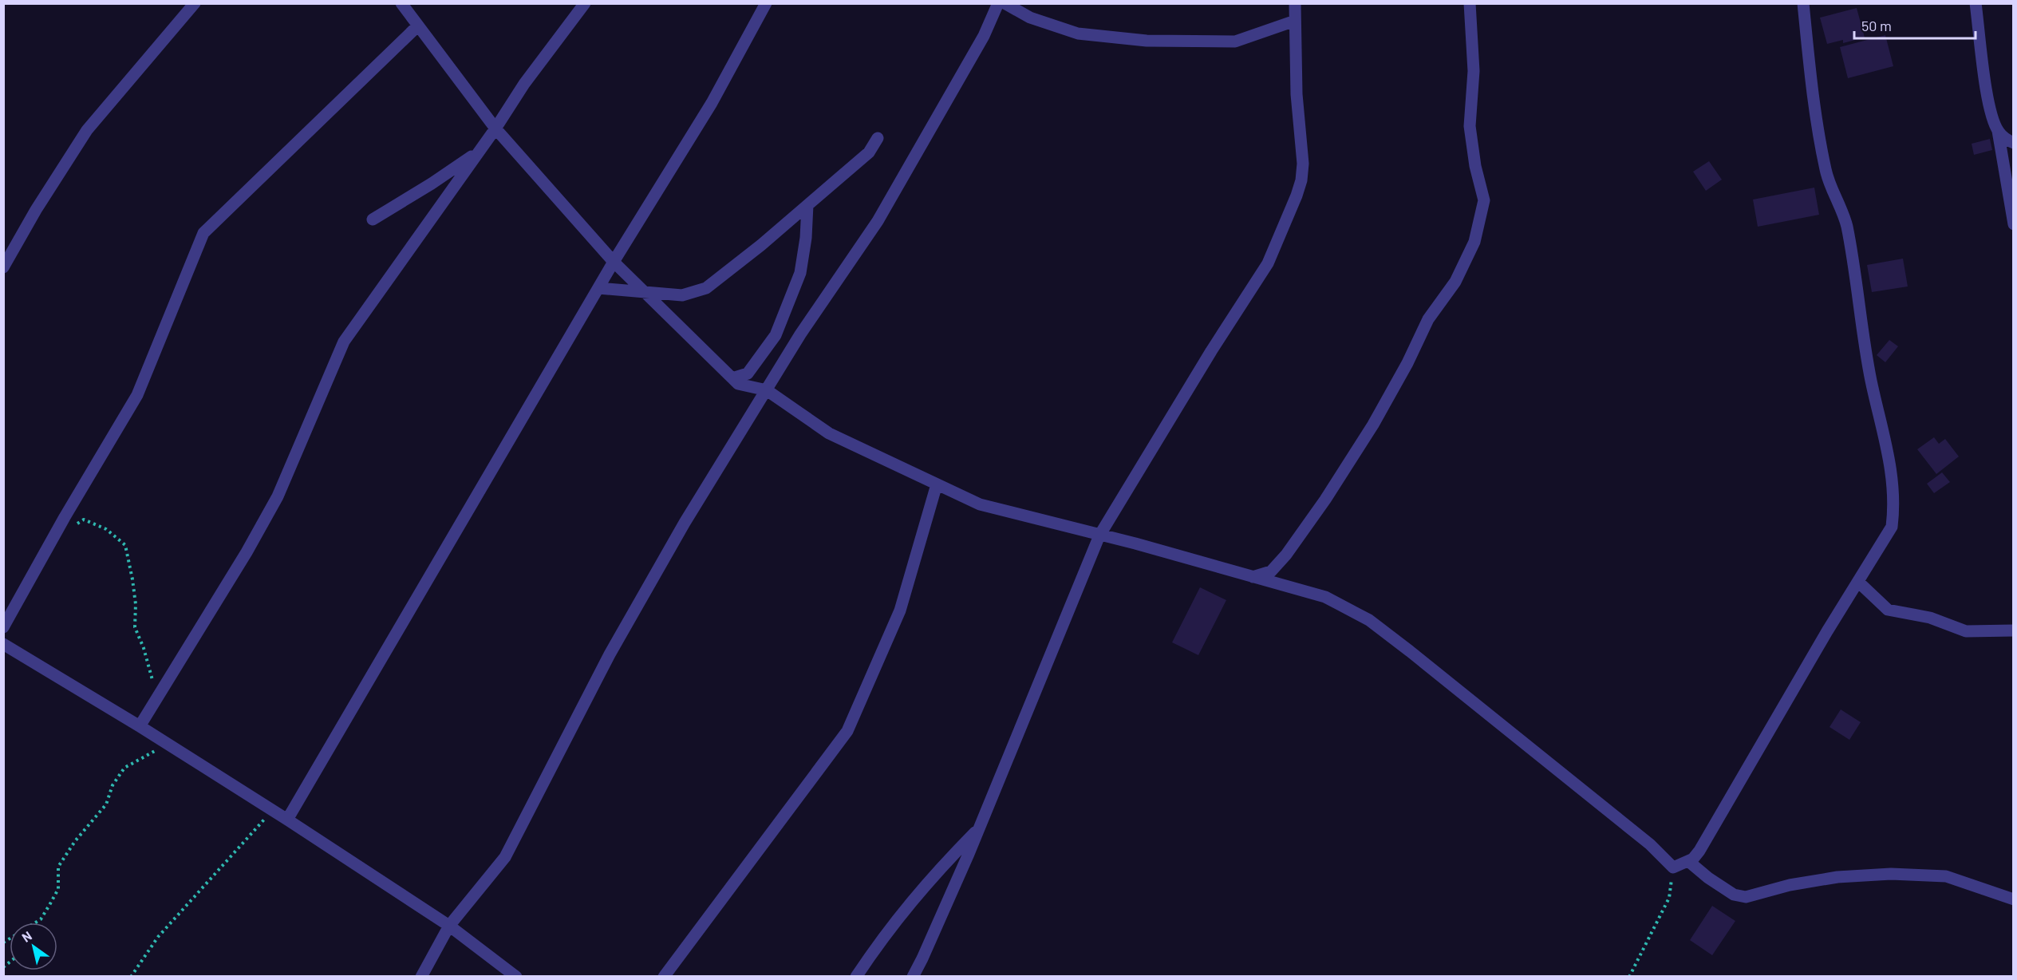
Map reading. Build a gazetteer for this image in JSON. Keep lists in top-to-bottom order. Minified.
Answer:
{"scale_bar":"50 m","north":"top left"}
